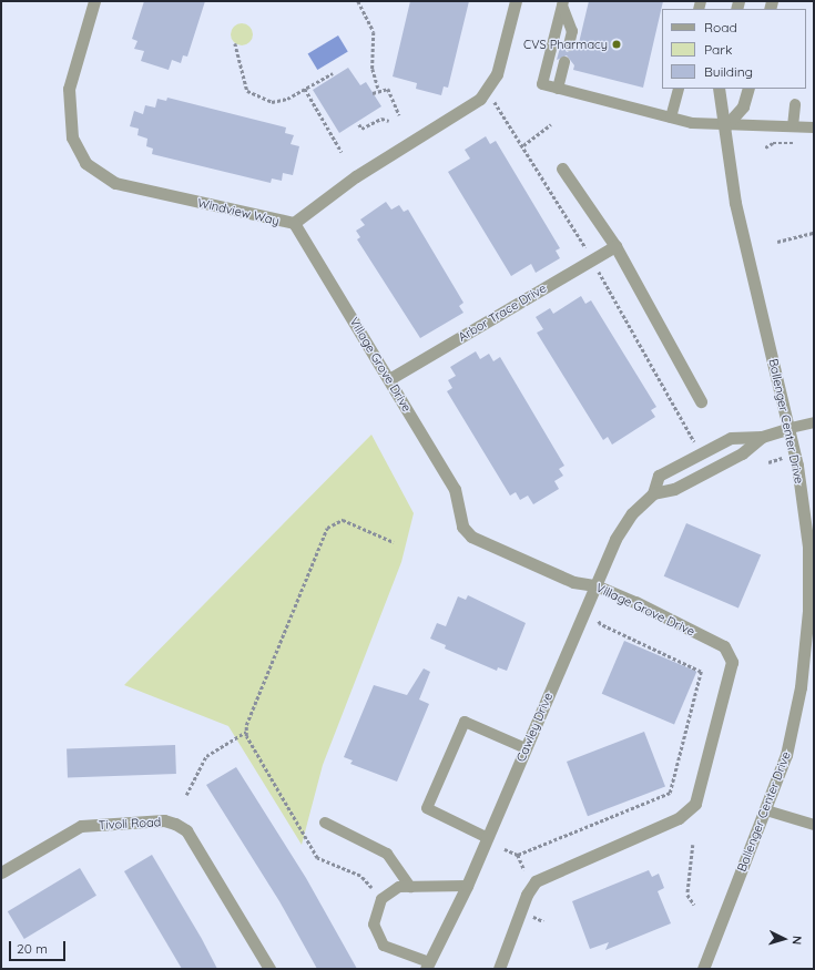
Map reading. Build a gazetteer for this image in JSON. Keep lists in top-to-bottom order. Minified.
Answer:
{"streets":{"street":["Windview Way","Arbor Trace Drive","Village Grove Drive","Ballenger Center Drive","Cawley Drive","Tivoli Road"]},"crossings":[["Windview Way","Village Grove Drive"],["Arbor Trace Drive","Village Grove Drive"],["Village Grove Drive","Cawley Drive"],["Ballenger Center Drive","Cawley Drive"]],"places":["CVS Pharmacy"],"legend":["Road","Park","Building"],"scale_bar":"20 m","north":"right"}
